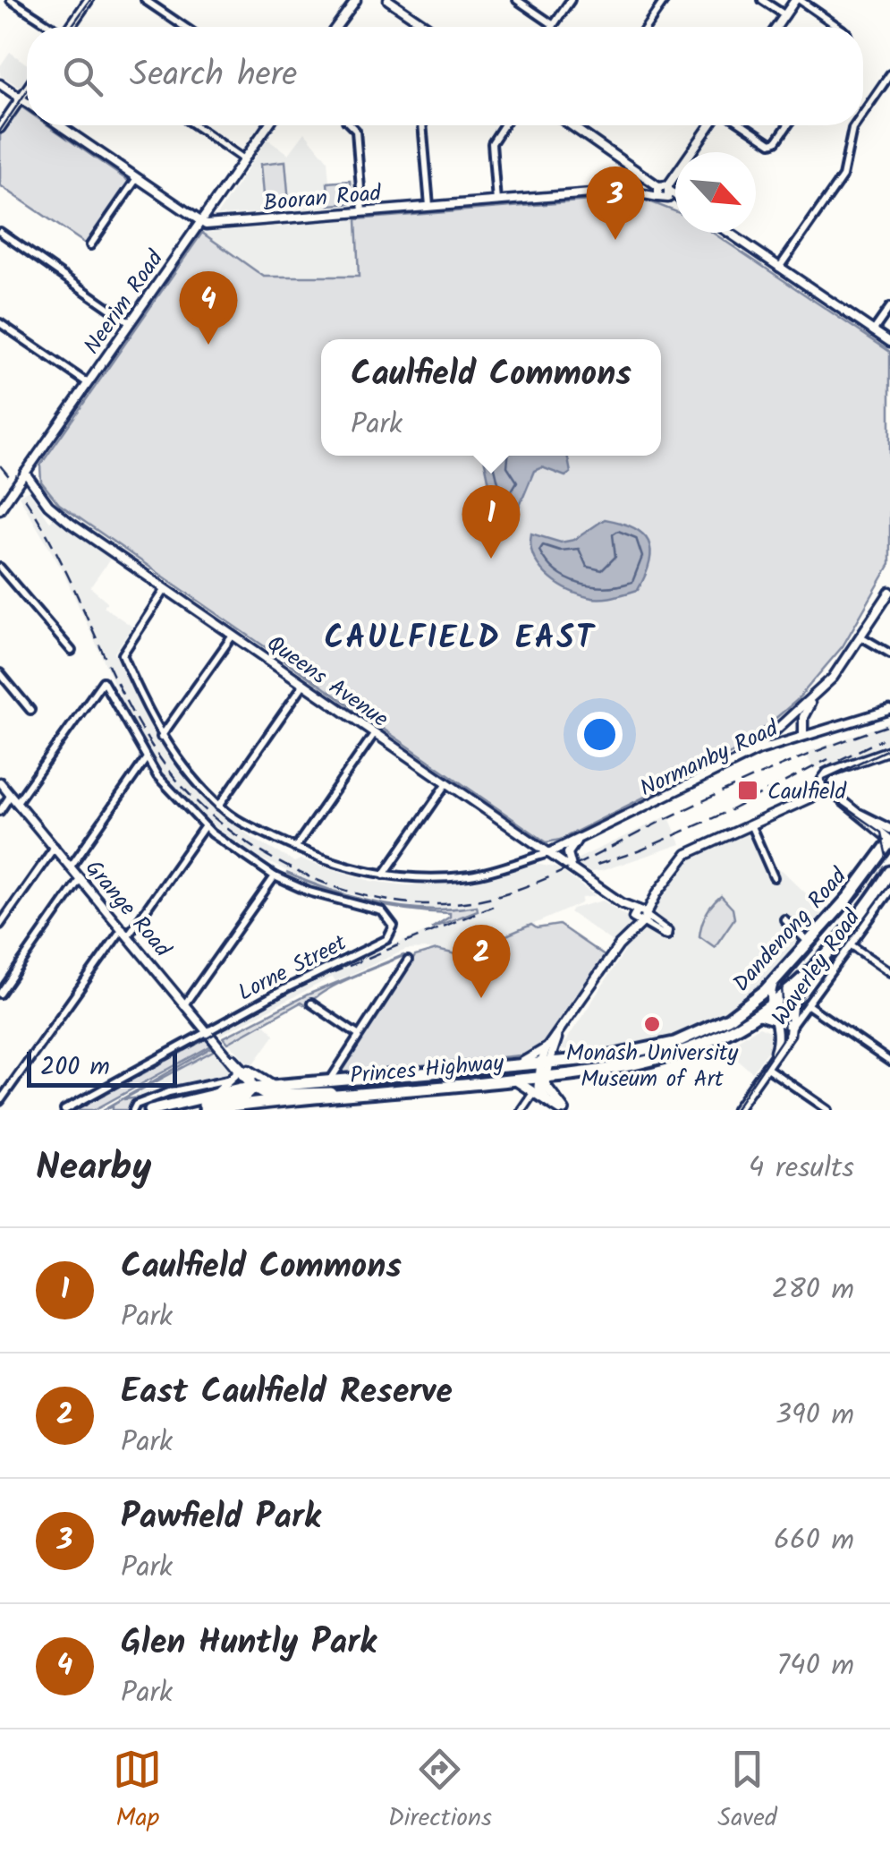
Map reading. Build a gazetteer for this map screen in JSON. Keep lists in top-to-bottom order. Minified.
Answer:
{"streets":{"highway":["Dandenong Road","Princes Highway"],"street":["Booran Road","Neerim Road","Queens Avenue","Normanby Road","Grange Road","Lorne Street","Waverley Road"]},"crossings":[["Booran Road","Neerim Road"],["Neerim Road","Queens Avenue"],["Queens Avenue","Normanby Road"],["Grange Road","Lorne Street"],["Grange Road","Princes Highway"],["Dandenong Road","Waverley Road"],["Dandenong Road","Princes Highway"]],"districts":["CAULFIELD EAST"],"places":{"transit":["Caulfield"],"other":["Monash University Museum of Art"]},"scale_bar":"200 m","north":"bottom right","page":{"search":"Search here","pins":["3","4","1","2"],"popup":["Caulfield Commons","Park"],"scale":"200 m","heading":["Nearby","4 results"],"list":[{"mark":"1","name":"Caulfield Commons","note":"Park","value":"280 m"},{"mark":"2","name":"East Caulfield Reserve","note":"Park","value":"390 m"},{"mark":"3","name":"Pawfield Park","note":"Park","value":"660 m"},{"mark":"4","name":"Glen Huntly Park","note":"Park","value":"740 m"}],"nav":["Map","Directions","Saved"]}}
